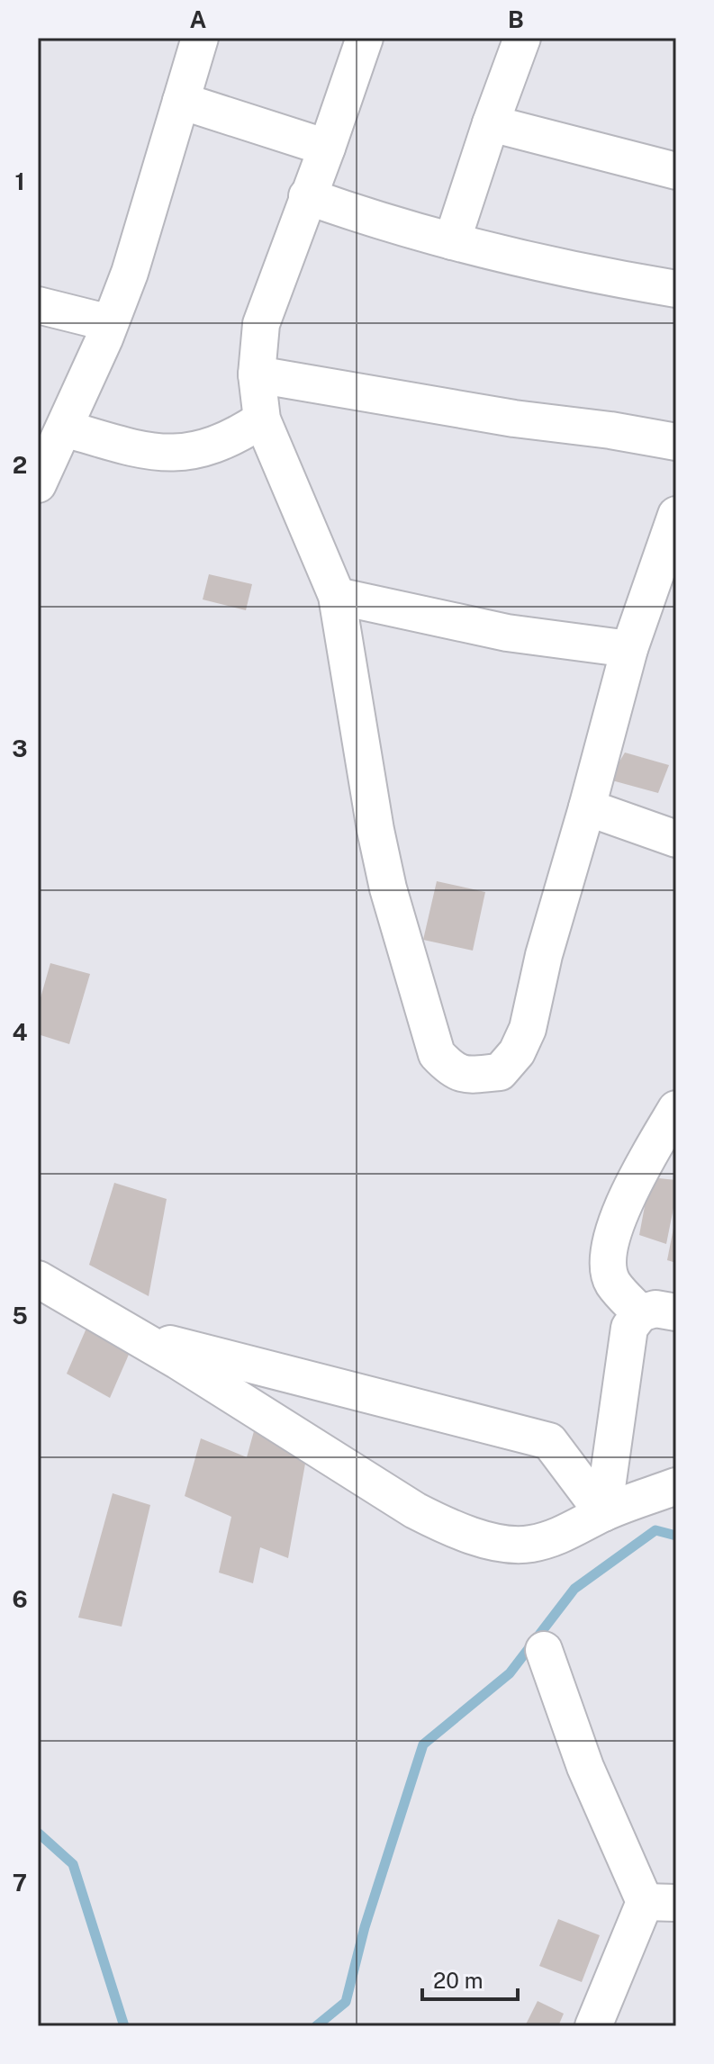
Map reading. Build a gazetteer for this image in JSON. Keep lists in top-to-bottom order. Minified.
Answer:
{"scale_bar":"20 m","grid":{"columns":["A","B"],"rows":["1","2","3","4","5","6","7"]}}
